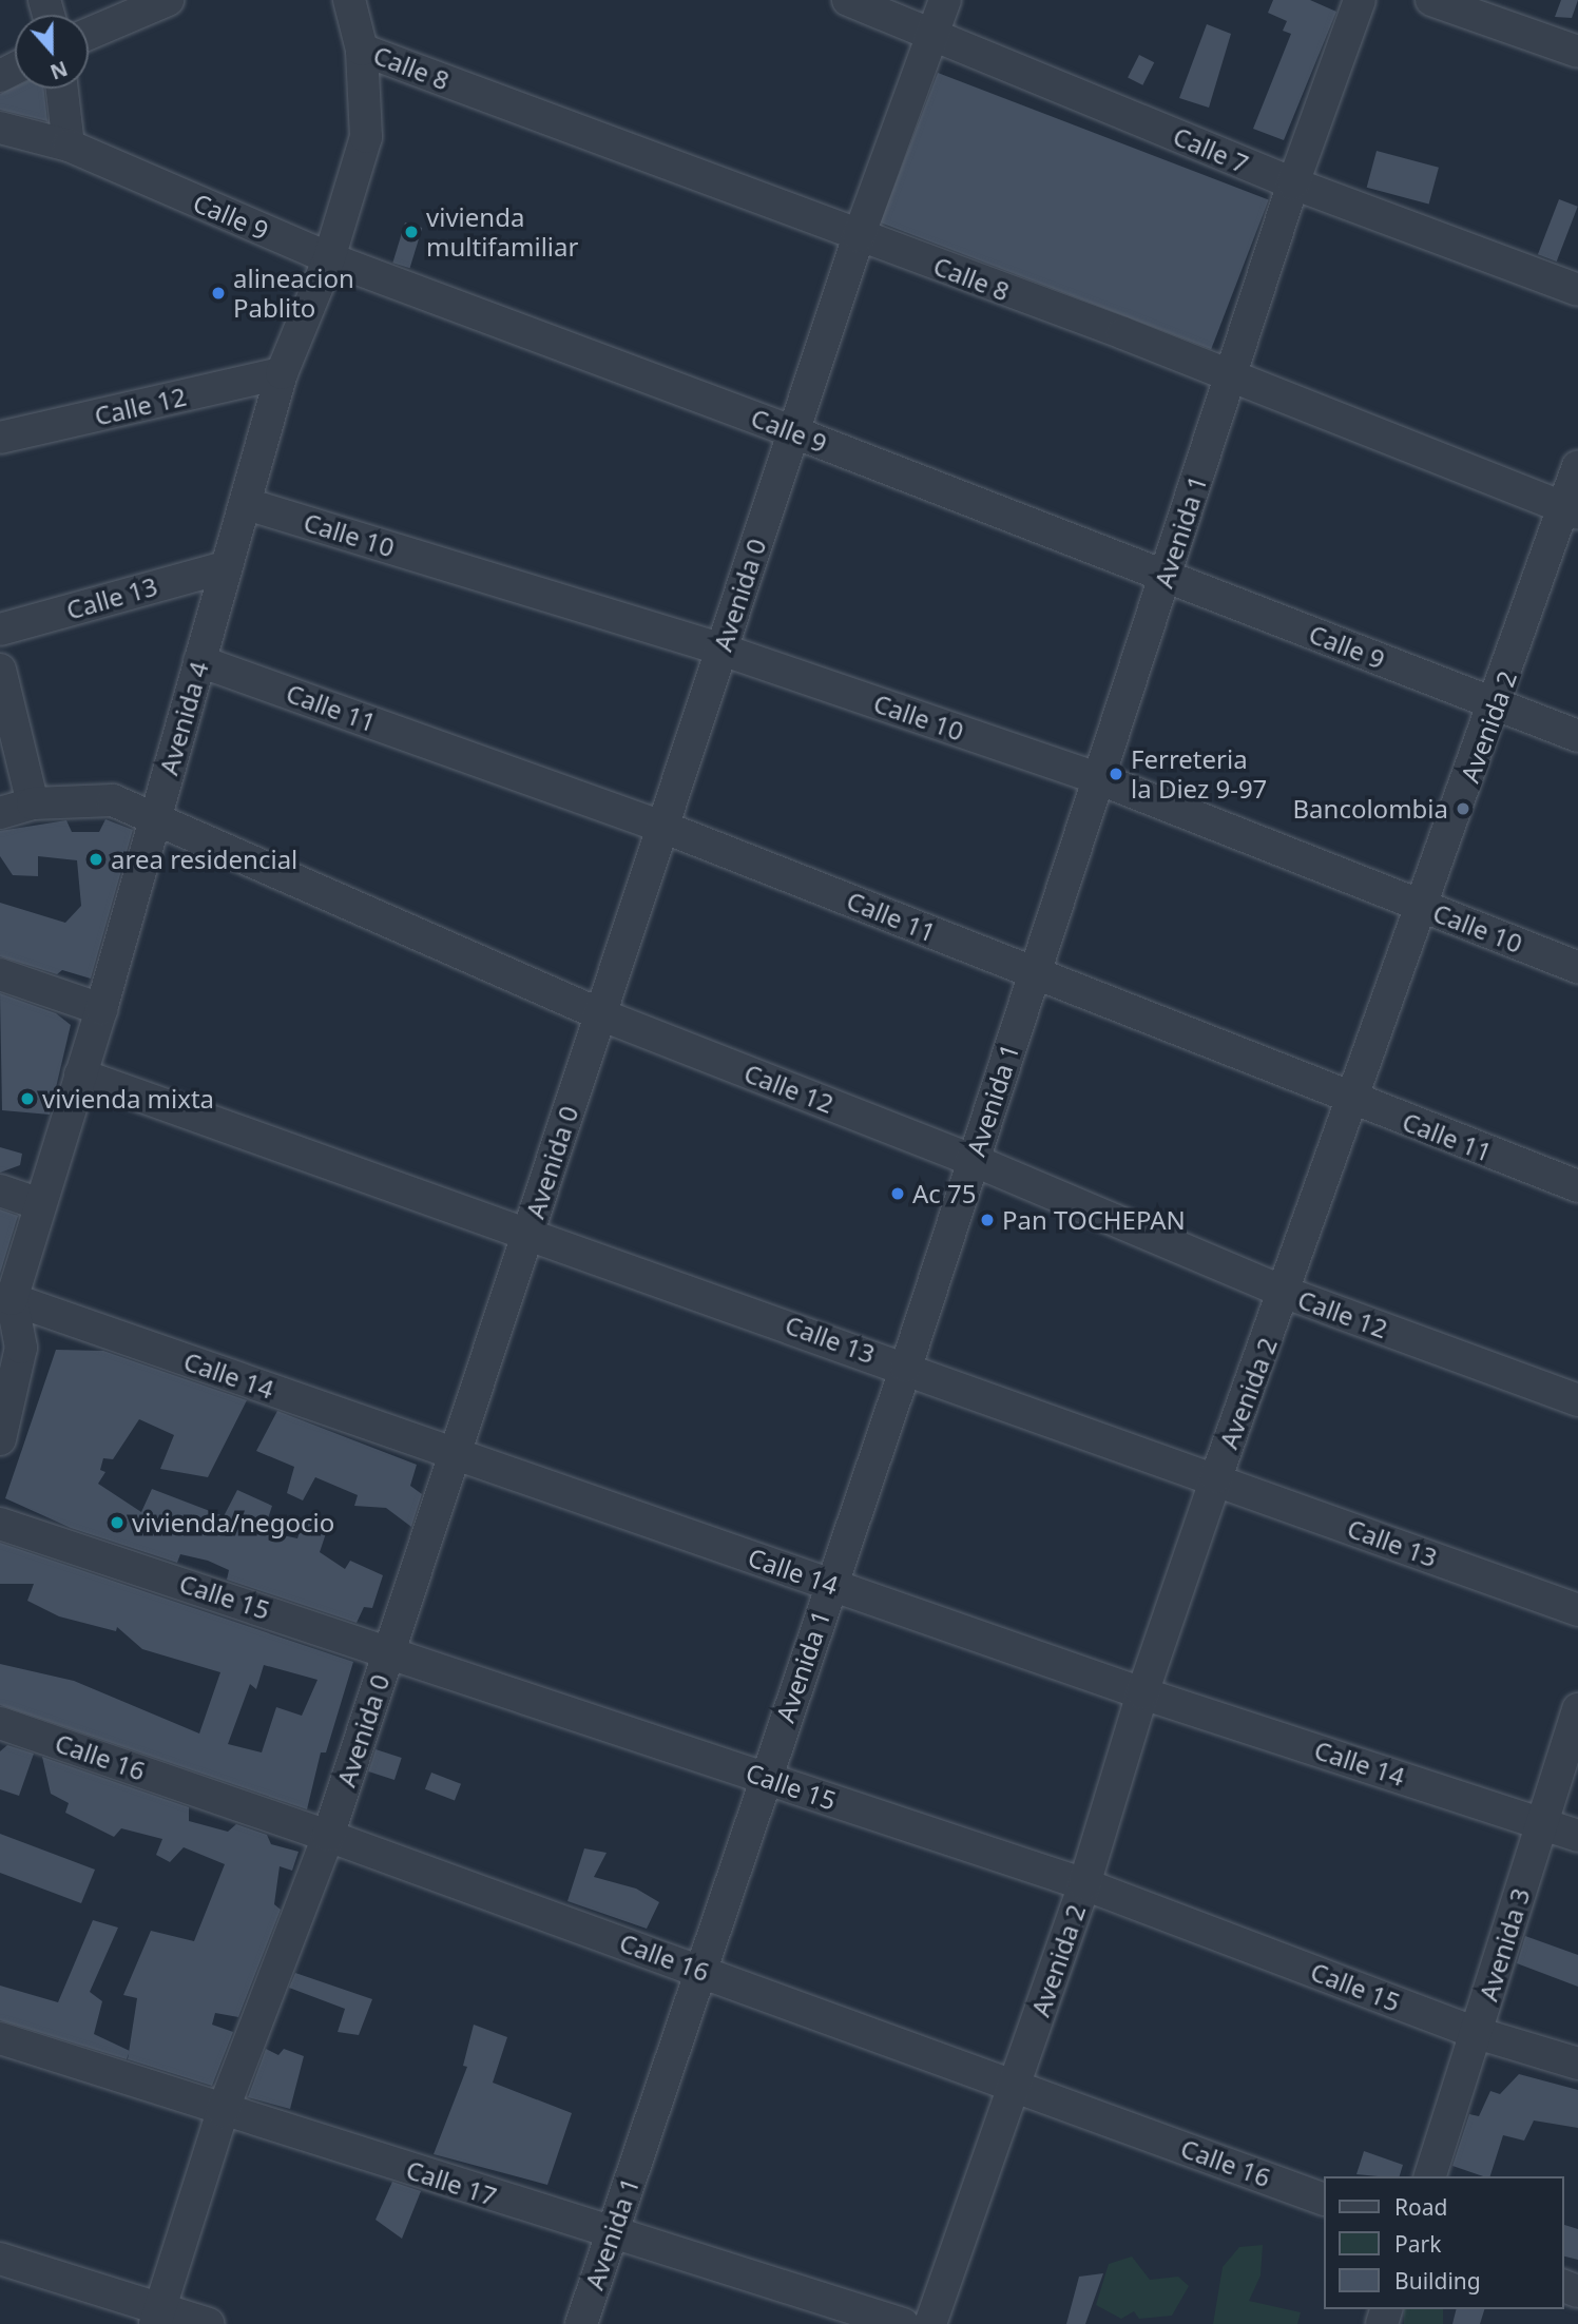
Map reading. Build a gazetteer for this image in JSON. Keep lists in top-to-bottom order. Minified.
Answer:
{"streets":{"street":["Calle 8","Calle 7","Calle 9","Calle 12","Avenida 1","Calle 10","Avenida 0","Calle 13","Calle 11","Avenida 4","Avenida 2","Calle 14","Calle 15","Calle 16","Avenida 3","Calle 17"]},"crossings":[["Calle 8","Avenida 1"],["Calle 8","Avenida 0"],["Calle 8","Avenida 4"],["Calle 8","Avenida 2"],["Calle 7","Avenida 1"],["Calle 7","Avenida 0"],["Calle 9","Avenida 1"],["Calle 9","Avenida 0"],["Calle 9","Avenida 4"],["Calle 9","Avenida 2"],["Calle 12","Avenida 1"],["Calle 12","Avenida 0"],["Calle 12","Avenida 4"],["Calle 12","Avenida 2"],["Avenida 1","Calle 10"],["Avenida 1","Calle 13"],["Avenida 1","Calle 11"],["Avenida 1","Calle 14"],["Avenida 1","Calle 15"],["Avenida 1","Calle 16"],["Avenida 1","Calle 17"],["Calle 10","Avenida 0"],["Calle 10","Avenida 4"],["Calle 10","Avenida 2"],["Avenida 0","Calle 13"],["Avenida 0","Calle 11"],["Avenida 0","Calle 14"],["Avenida 0","Calle 15"],["Avenida 0","Calle 16"],["Avenida 0","Calle 17"],["Calle 13","Avenida 4"],["Calle 13","Avenida 2"],["Calle 11","Avenida 4"],["Calle 11","Avenida 2"],["Avenida 4","Calle 14"],["Avenida 2","Calle 14"],["Avenida 2","Calle 15"],["Avenida 2","Calle 16"],["Calle 14","Avenida 3"],["Calle 15","Avenida 3"]],"places":["vivienda multifamiliar","alineacion Pablito","Ferreteria la Diez 9-97","Bancolombia","area residencial","vivienda mixta","Ac 75","Pan TOCHEPAN","vivienda/negocio"],"legend":["Road","Park","Building"],"north":"bottom"}
